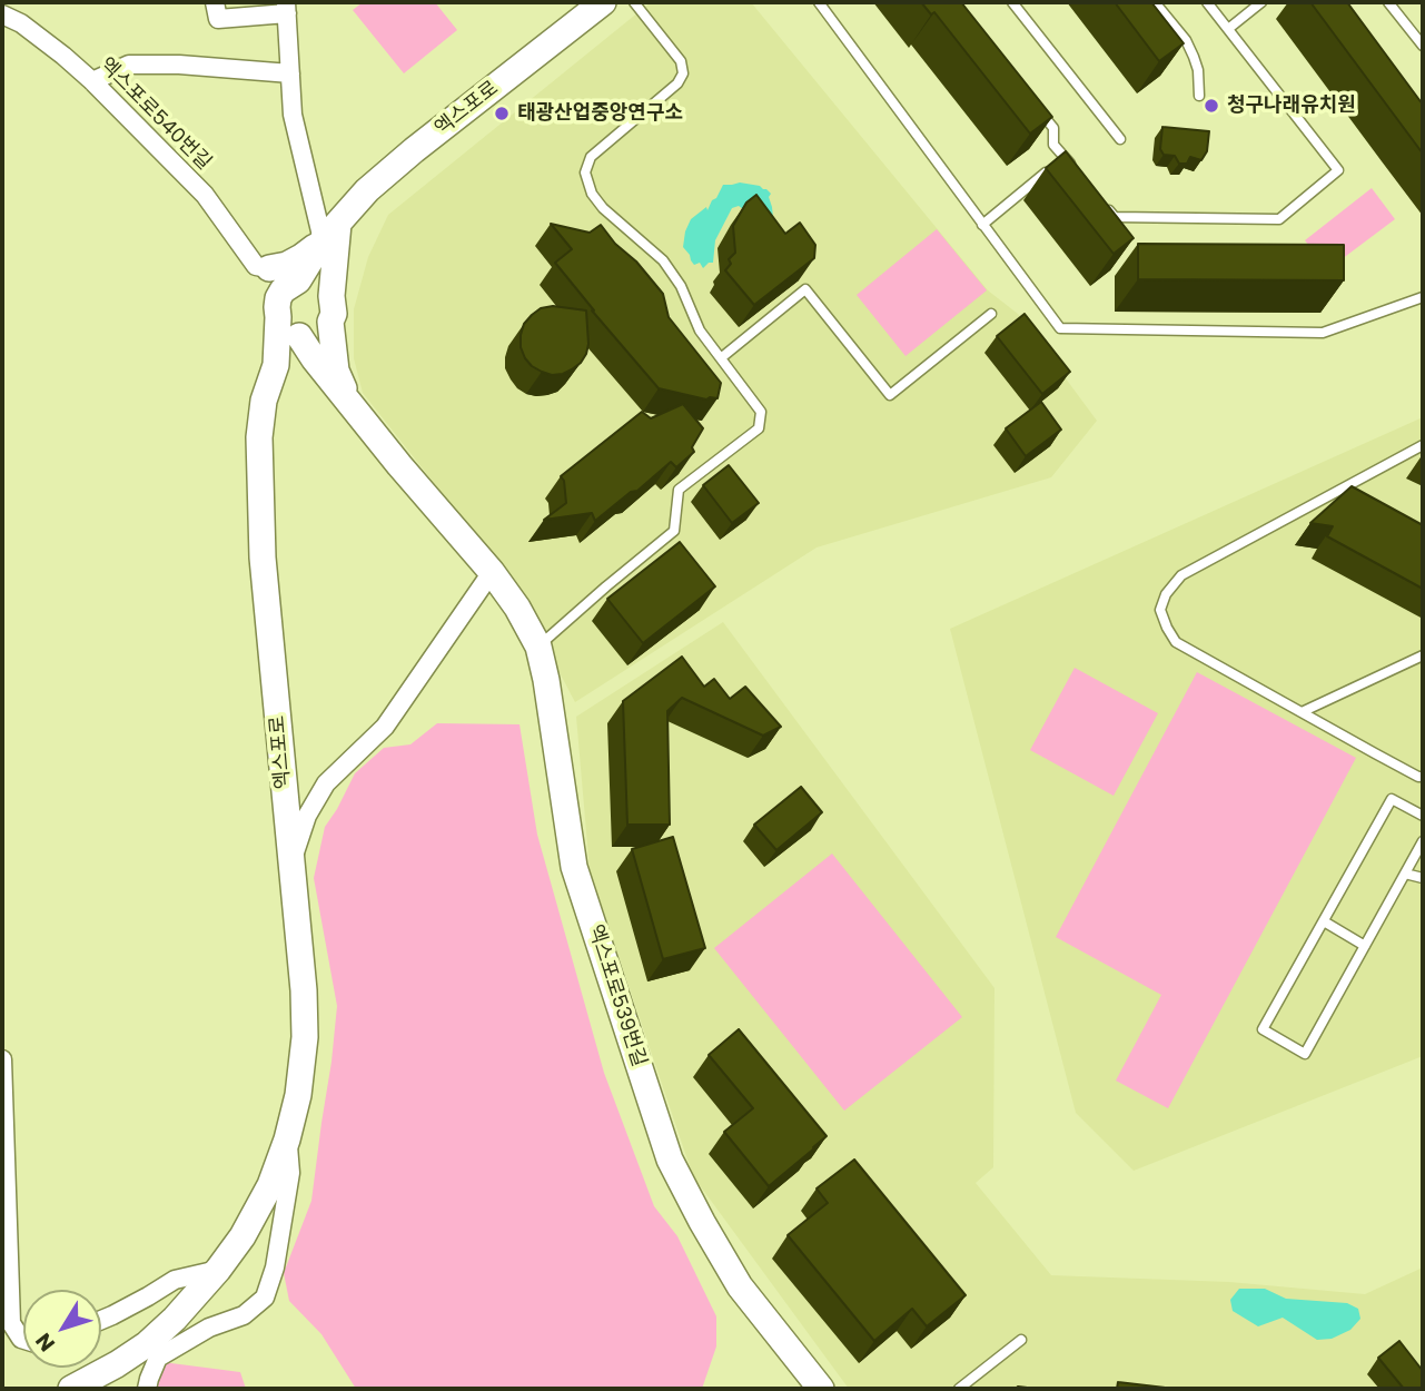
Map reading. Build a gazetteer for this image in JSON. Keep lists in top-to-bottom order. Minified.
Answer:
{"streets":{"main road":["엑스포로","엑스포로539번길"],"street":["엑스포로540번길"]},"places":["청구나래유치원","태광산업중앙연구소"],"north":"bottom left"}
